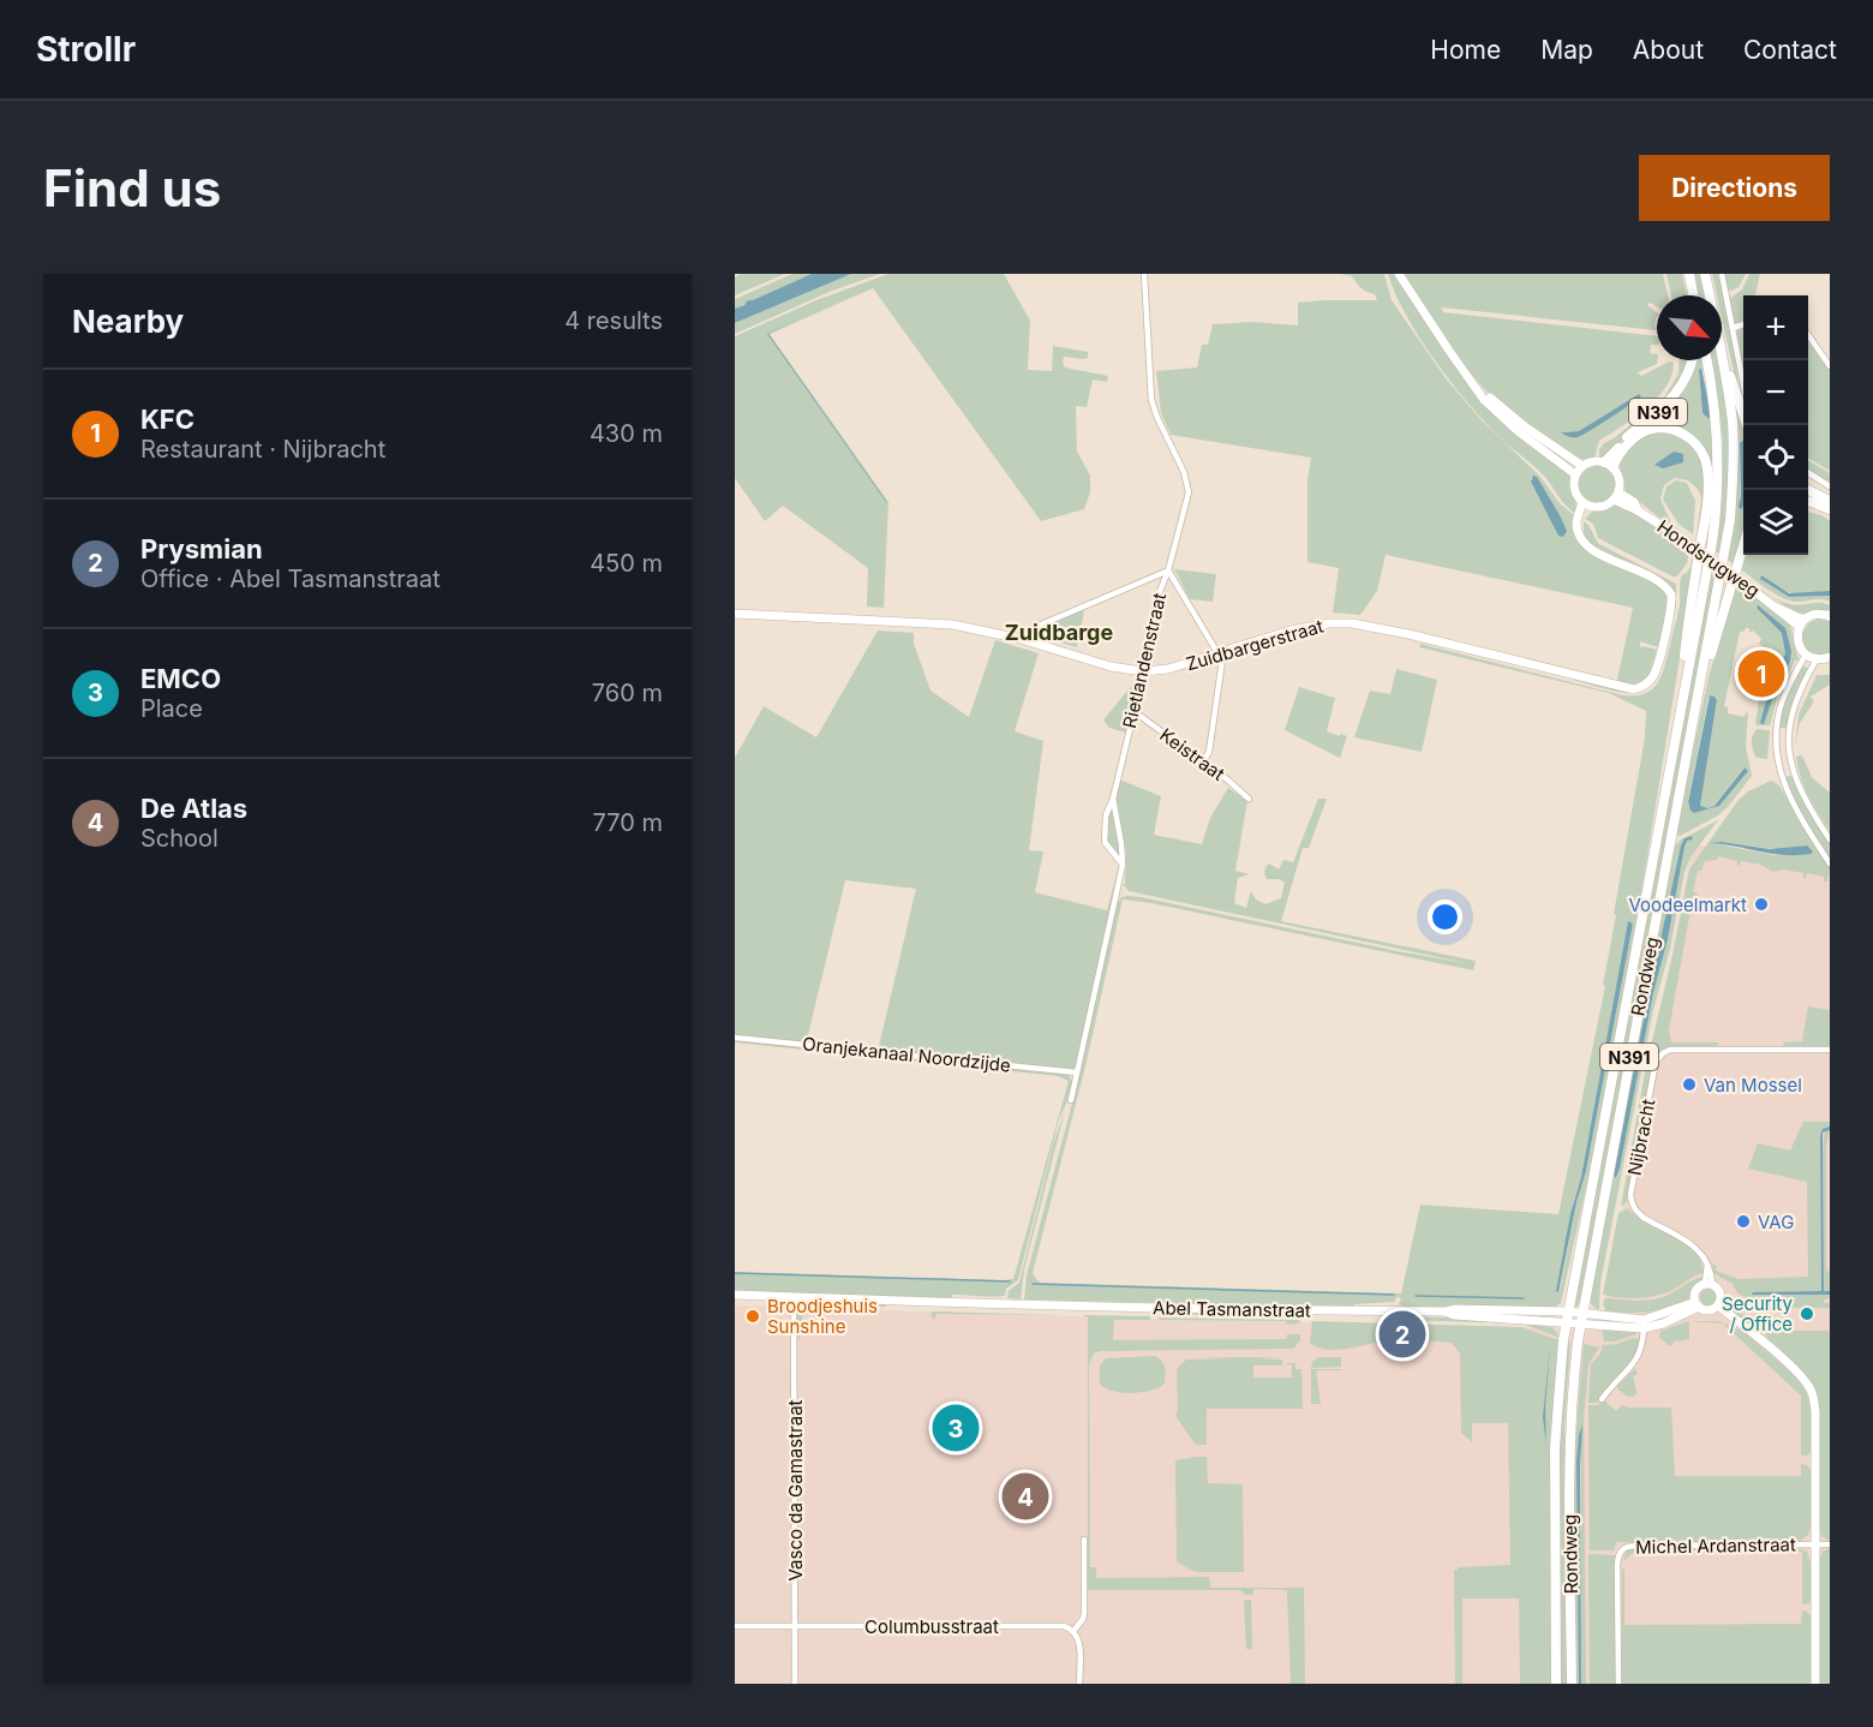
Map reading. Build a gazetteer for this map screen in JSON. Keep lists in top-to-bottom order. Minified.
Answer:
{"streets":{"main road":["N391","Rondweg"],"street":["Hondsrugweg","Zuidbargerstraat","Rietlandenstraat","Keistraat","Oranjekanaal Noordzijde","Nijbracht","Abel Tasmanstraat","Vasco da Gamastraat","Michel Ardanstraat","Columbusstraat"]},"crossings":[["N391","Hondsrugweg"],["N391","Zuidbargerstraat"],["N391","Rondweg"],["Hondsrugweg","Zuidbargerstraat"],["Zuidbargerstraat","Rietlandenstraat"],["Rietlandenstraat","Keistraat"],["Rietlandenstraat","Oranjekanaal Noordzijde"],["Rondweg","Abel Tasmanstraat"],["Nijbracht","Abel Tasmanstraat"],["Abel Tasmanstraat","Vasco da Gamastraat"],["Vasco da Gamastraat","Columbusstraat"]],"districts":["Zuidbarge"],"places":["Voodeelmarkt","Van Mossel","VAG","Security / Office","Broodjeshuis Sunshine"],"north":"bottom right","page":{"header":"Strollr","nav":["Home","Map","About","Contact"],"buttons":"Directions","title":"Find us","heading":["Nearby","4 results"],"map_buttons":["+","−"],"list":[{"mark":"1","name":"KFC","note":"Restaurant · Nijbracht","value":"430 m"},{"mark":"2","name":"Prysmian","note":"Office · Abel Tasmanstraat","value":"450 m"},{"mark":"3","name":"EMCO","note":"Place","value":"760 m"},{"mark":"4","name":"De Atlas","note":"School","value":"770 m"}],"pins":["1","2","3","4"]}}
